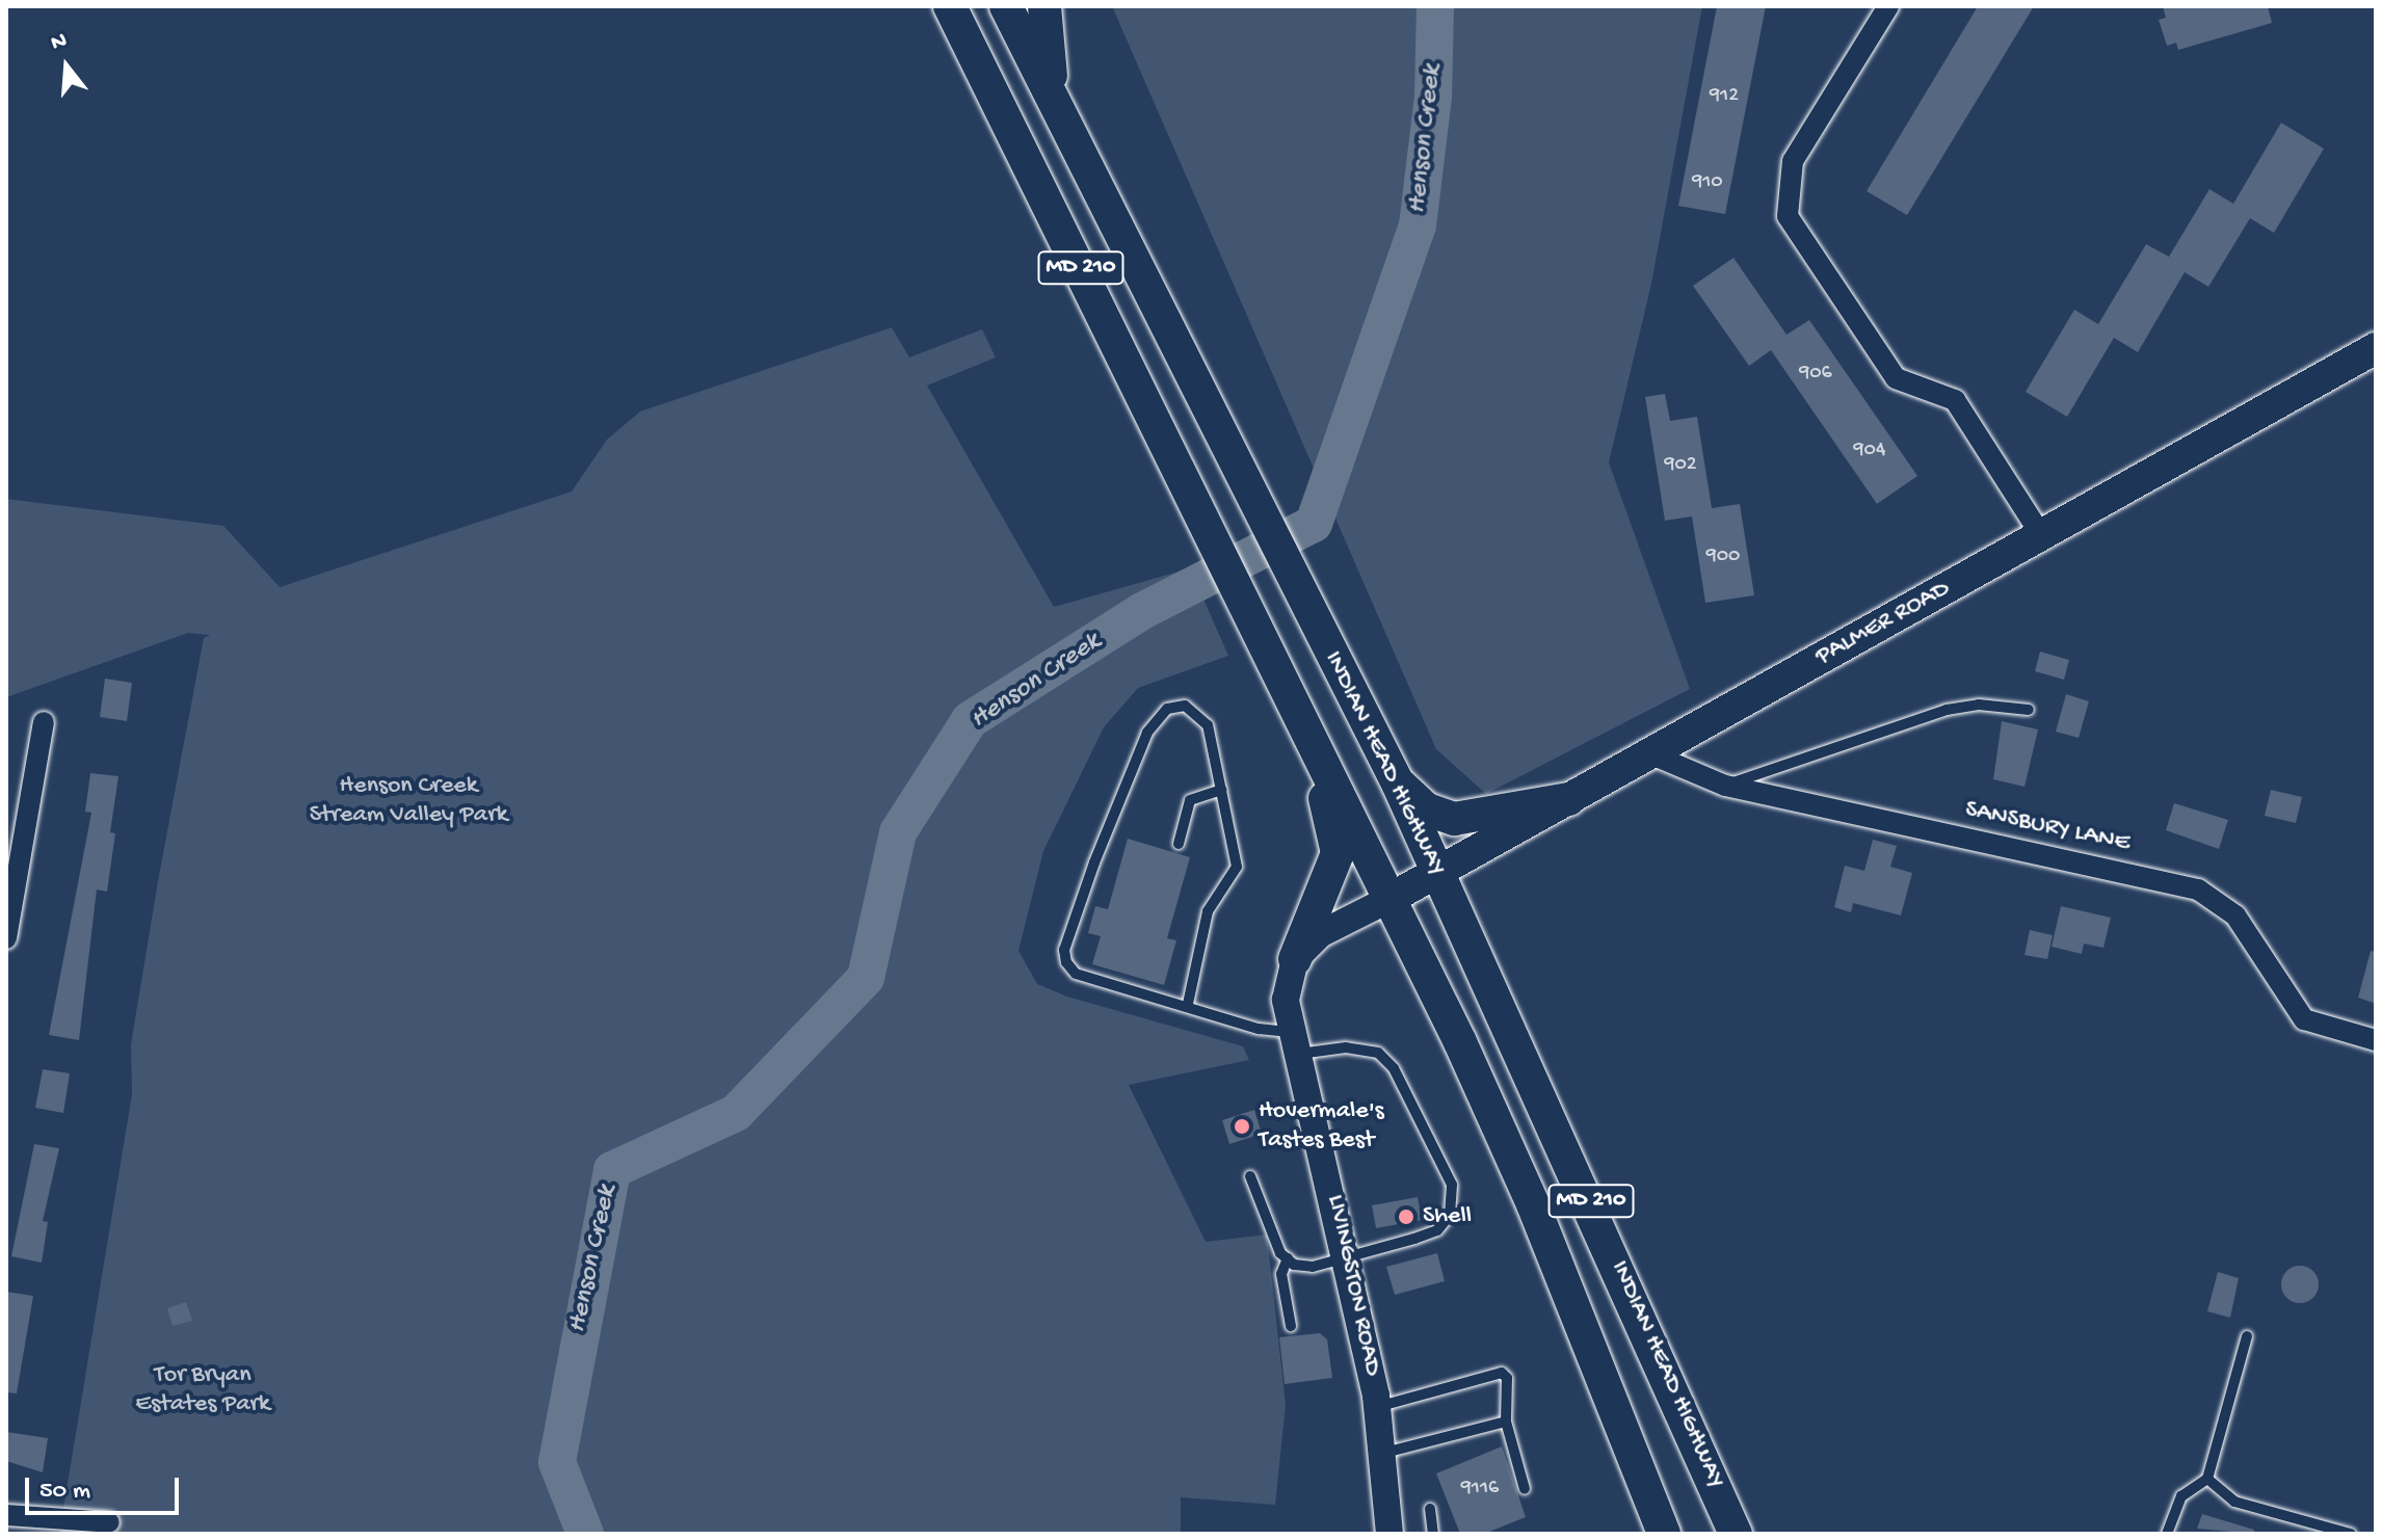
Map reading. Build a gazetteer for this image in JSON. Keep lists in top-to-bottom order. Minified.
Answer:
{"streets":{"highway":["MD 210","INDIAN HEAD HIGHWAY"],"main road":["PALMER ROAD","LIVINGSTON ROAD"],"street":["SANSBURY LANE"]},"crossings":[["MD 210","PALMER ROAD"],["PALMER ROAD","INDIAN HEAD HIGHWAY"],["PALMER ROAD","SANSBURY LANE"]],"water":["Henson Creek"],"parks":["Henson Creek Stream Valley Park","Tor Bryan Estates Park"],"places":["Hovermale's Tastes Best","Shell"],"house_numbers":["912","910","906","904","902","900","9116"],"scale_bar":"50 m","north":"top"}
